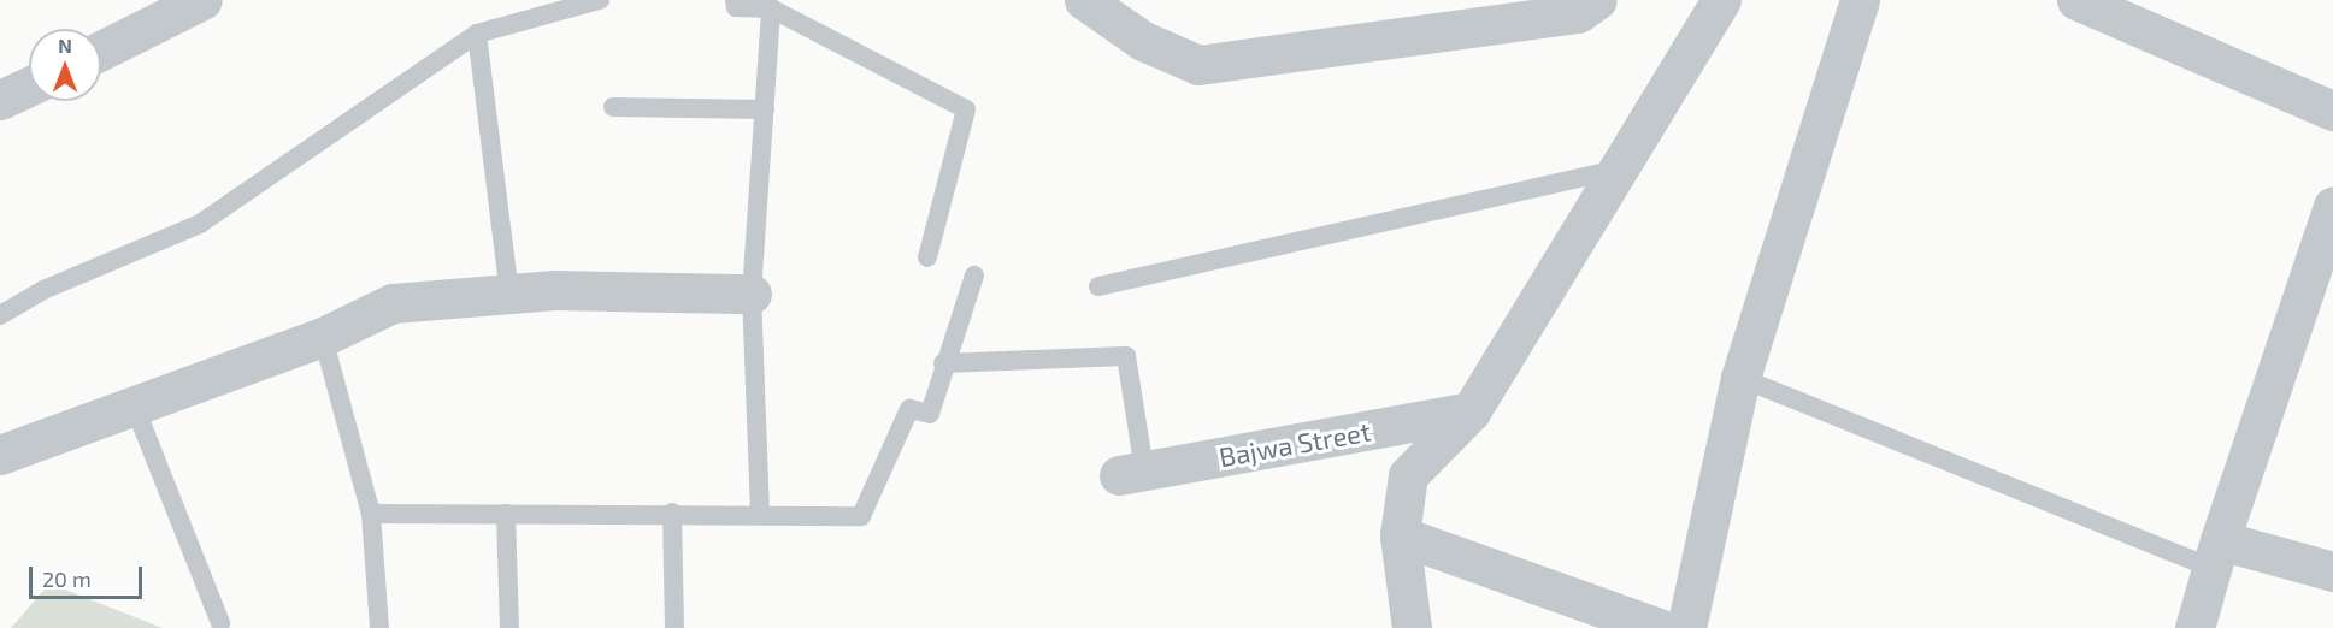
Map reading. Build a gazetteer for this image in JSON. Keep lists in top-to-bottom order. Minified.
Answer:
{"streets":{"street":["Bajwa Street"]},"scale_bar":"20 m","north":"top"}
